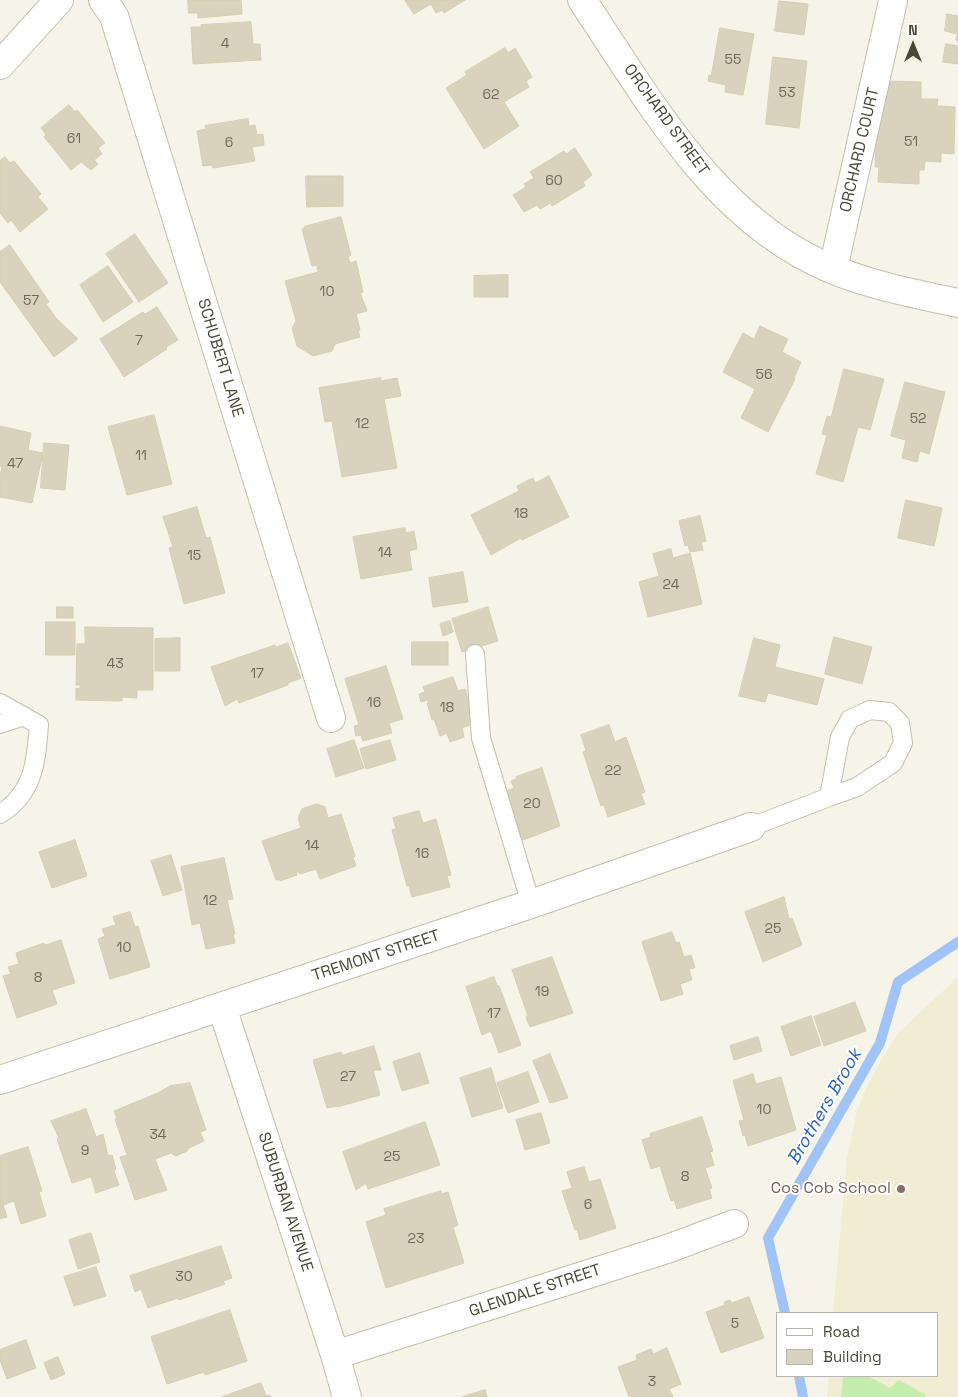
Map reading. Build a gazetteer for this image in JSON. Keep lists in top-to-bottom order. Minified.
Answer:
{"streets":{"street":["ORCHARD STREET","ORCHARD COURT","SCHUBERT LANE","TREMONT STREET","SUBURBAN AVENUE","GLENDALE STREET"]},"crossings":[["ORCHARD STREET","ORCHARD COURT"],["TREMONT STREET","SUBURBAN AVENUE"],["SUBURBAN AVENUE","GLENDALE STREET"]],"water":["Brothers Brook"],"places":["Cos Cob School"],"house_numbers":["4","55","53","62","61","51","6","60","10","57","7","56","52","12","11","47","18","14","15","24","43","17","16","18","22","20","14","16","12","25","10","8","19","17","27","10","34","9","25","8","6","23","30","5","3"],"legend":["Road","Building"],"north":"top"}
